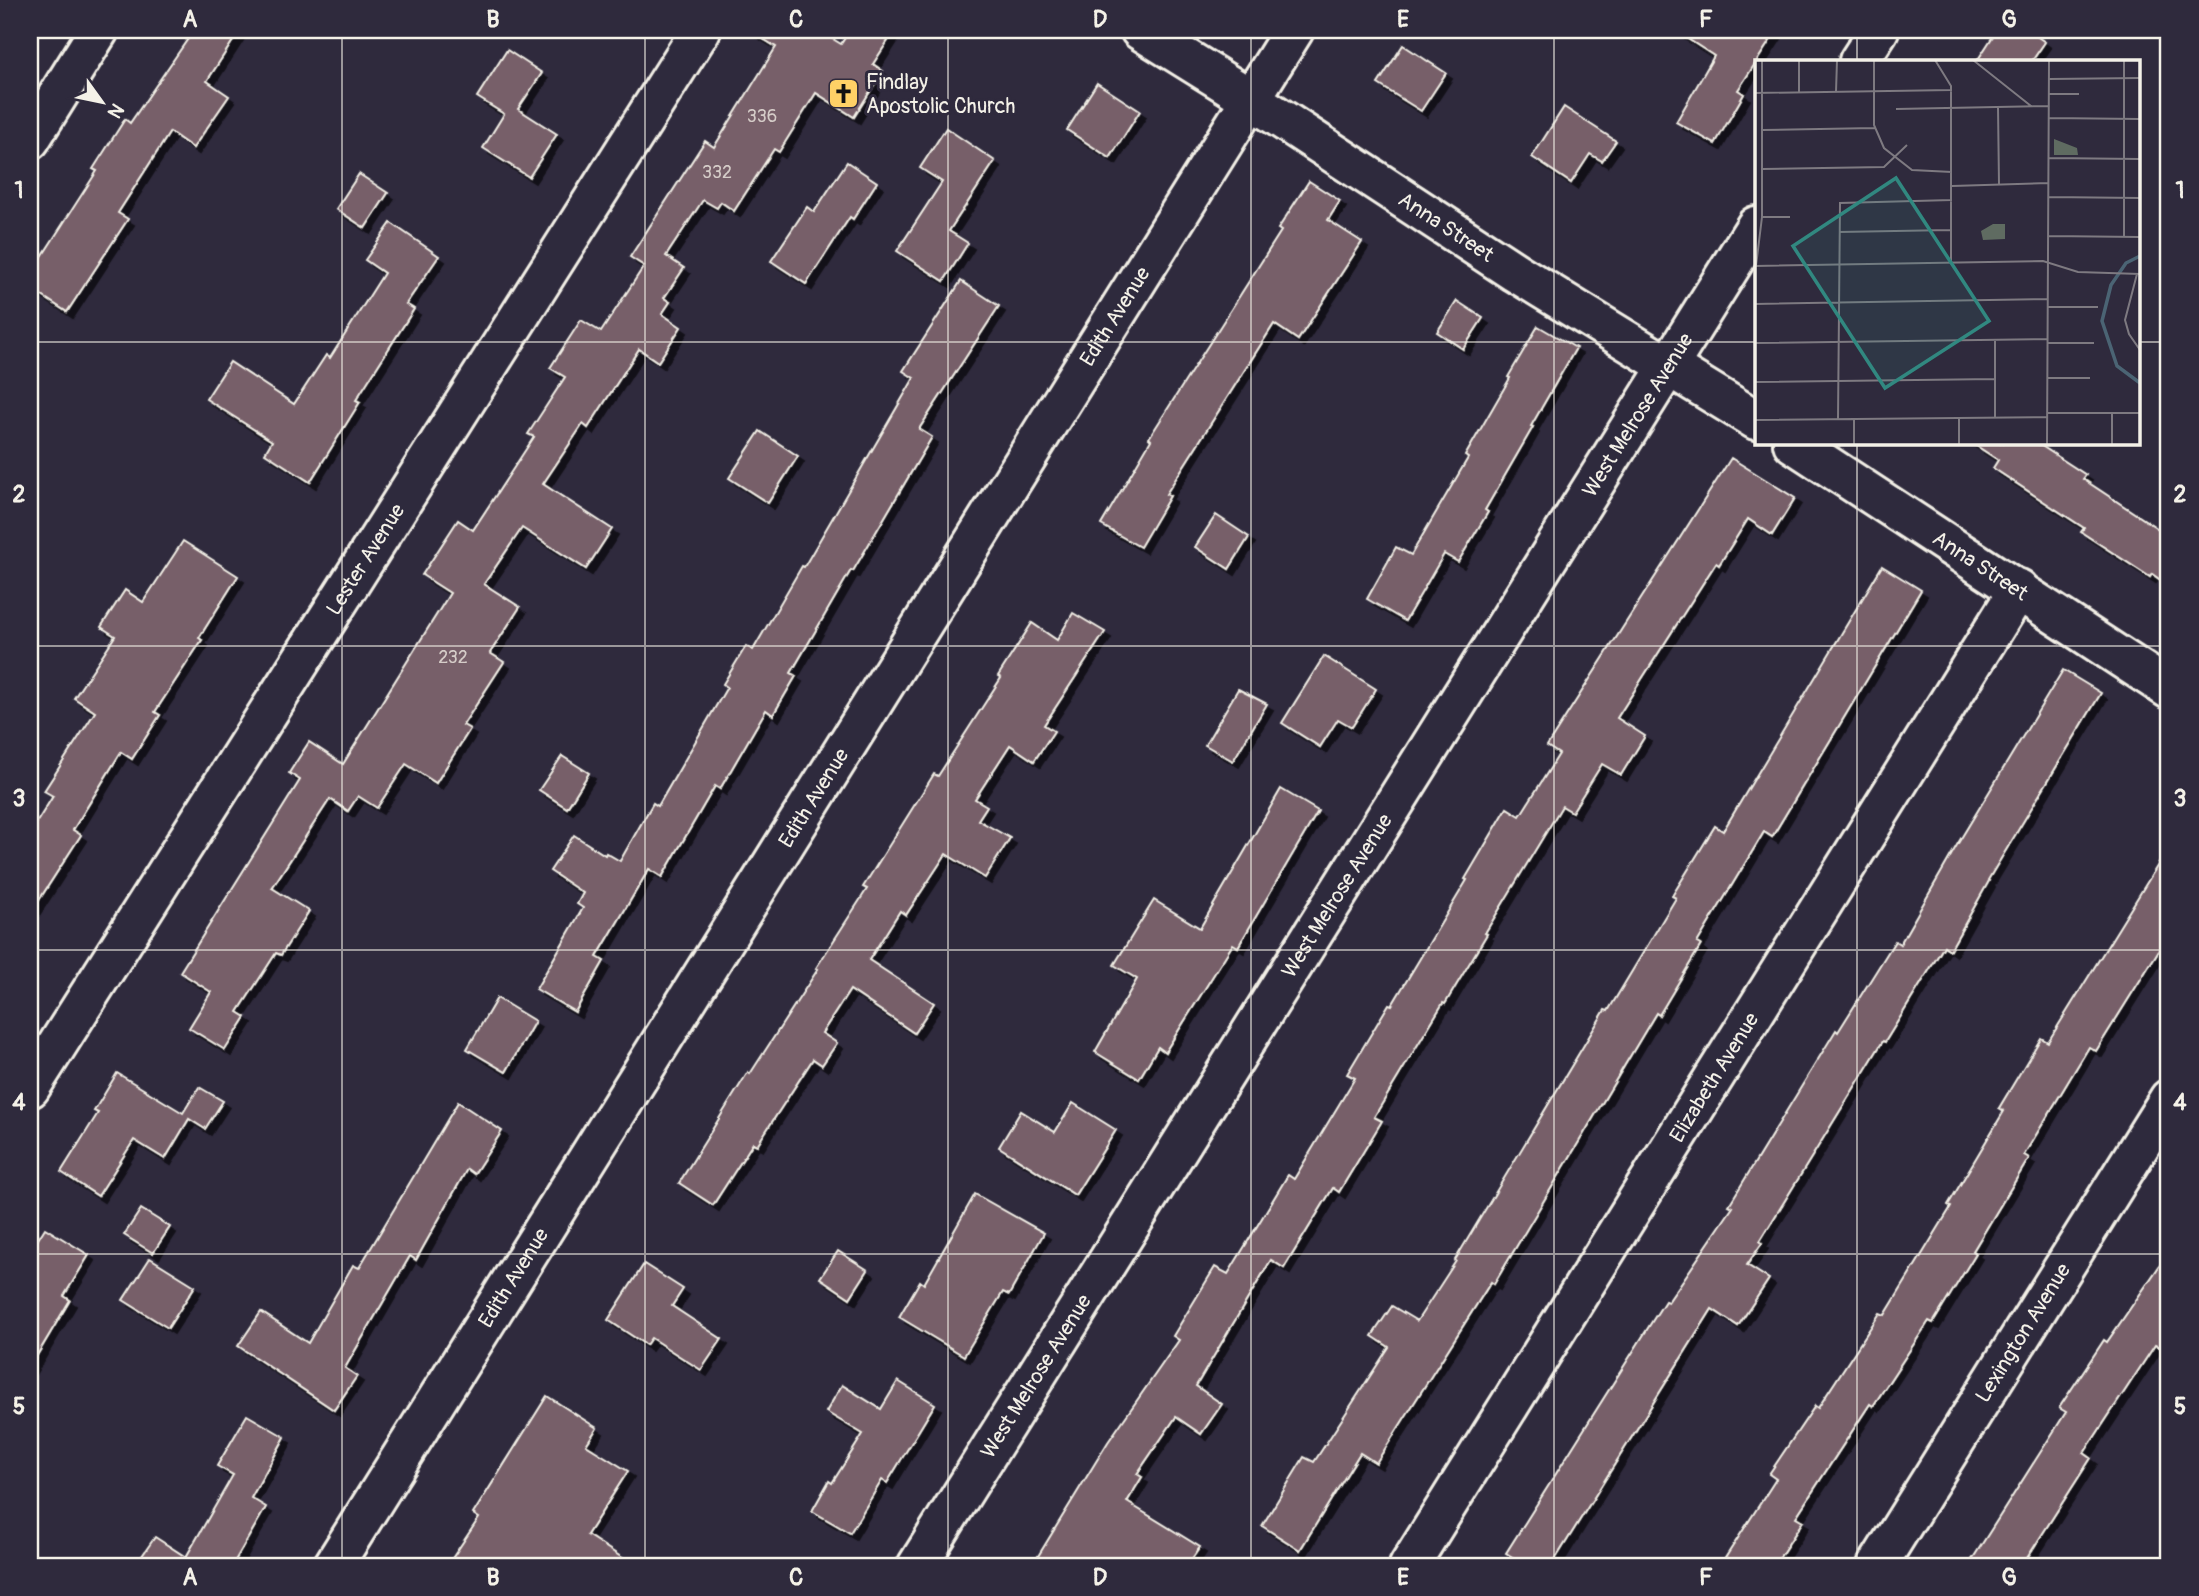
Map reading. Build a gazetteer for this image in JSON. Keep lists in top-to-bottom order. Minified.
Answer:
{"streets":{"street":["Anna Street","Edith Avenue","West Melrose Avenue","Lester Avenue","Elizabeth Avenue","Lexington Avenue"]},"crossings":[["Anna Street","Edith Avenue"],["Anna Street","West Melrose Avenue"],["Anna Street","Elizabeth Avenue"]],"places":{"church":["Findlay Apostolic Church"]},"house_numbers":["336","332","232"],"north":"bottom right","grid":{"columns":["A","B","C","D","E","F","G"],"rows":["1","2","3","4","5"]}}
